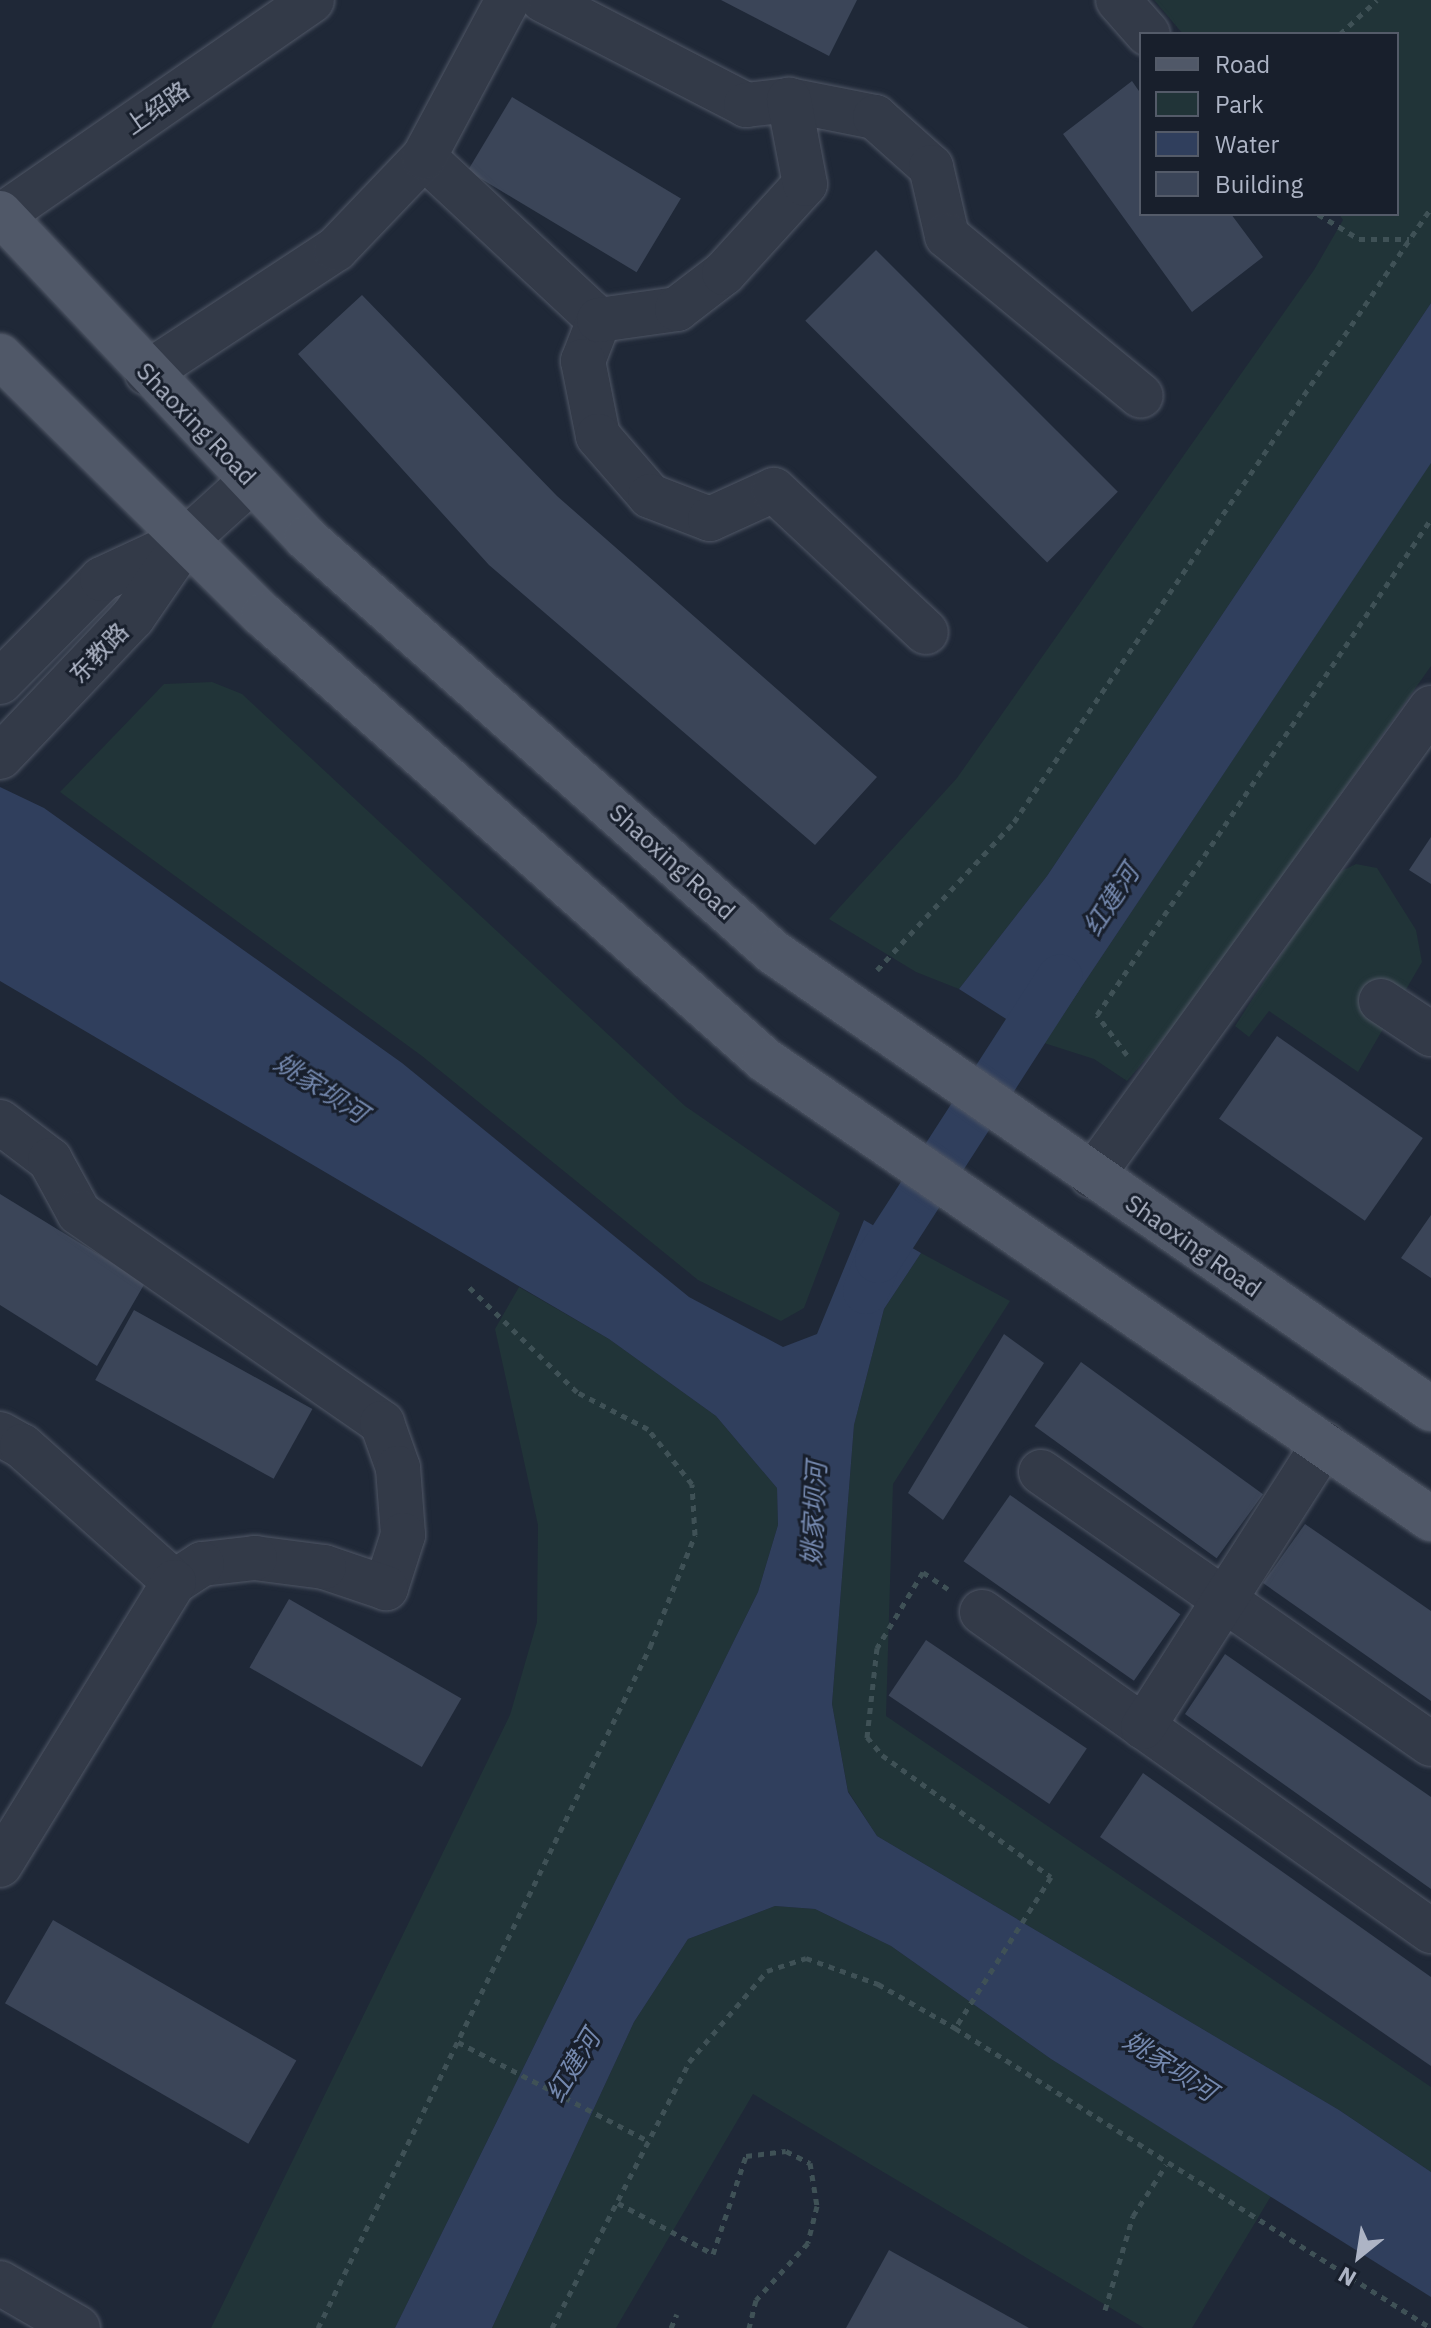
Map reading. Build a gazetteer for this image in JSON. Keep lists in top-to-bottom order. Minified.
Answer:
{"streets":{"main road":["Shaoxing Road"],"street":["上绍路","东教路"]},"crossings":[["上绍路","Shaoxing Road"],["Shaoxing Road","东教路"]],"water":["红建河","姚家坝河"],"legend":["Road","Park","Water","Building"],"north":"bottom left"}
